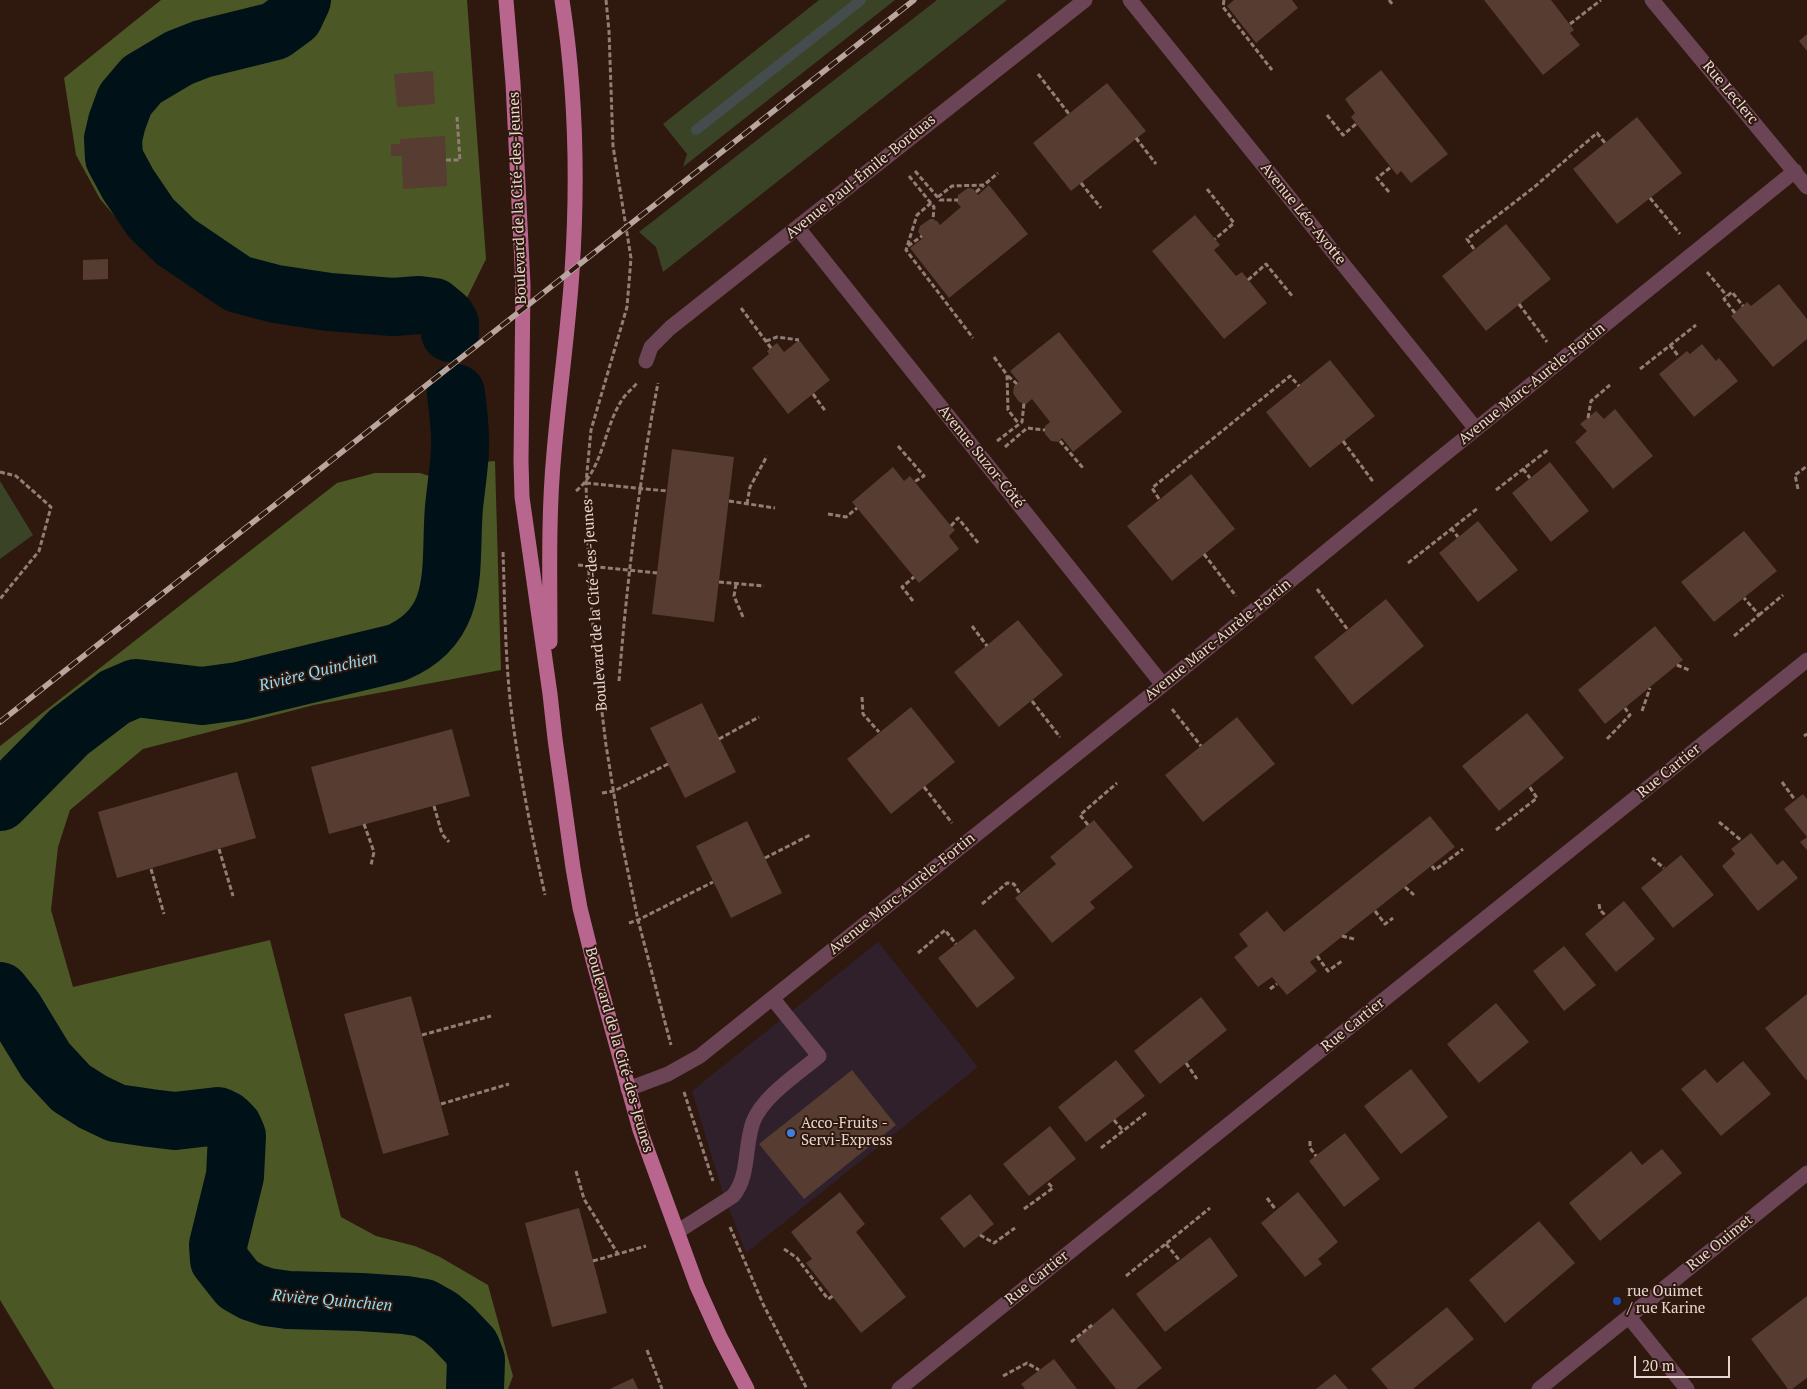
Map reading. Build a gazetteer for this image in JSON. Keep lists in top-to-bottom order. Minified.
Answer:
{"streets":{"main road":["Boulevard de la Cité-des-Jeunes"],"street":["Rue Leclerc","Avenue Paul-Émile-Borduas","Avenue Léo-Ayotte","Avenue Marc-Aurèle-Fortin","Avenue Suzor-Côté","Rue Cartier","Rue Ouimet"]},"crossings":[["Rue Leclerc","Avenue Marc-Aurèle-Fortin"],["Avenue Paul-Émile-Borduas","Avenue Suzor-Côté"],["Boulevard de la Cité-des-Jeunes","Avenue Marc-Aurèle-Fortin"],["Avenue Léo-Ayotte","Avenue Marc-Aurèle-Fortin"],["Avenue Marc-Aurèle-Fortin","Avenue Suzor-Côté"]],"water":["Rivière Quinchien"],"places":["Acco-Fruits - Servi-Express","rue Ouimet / rue Karine"],"scale_bar":"20 m"}
